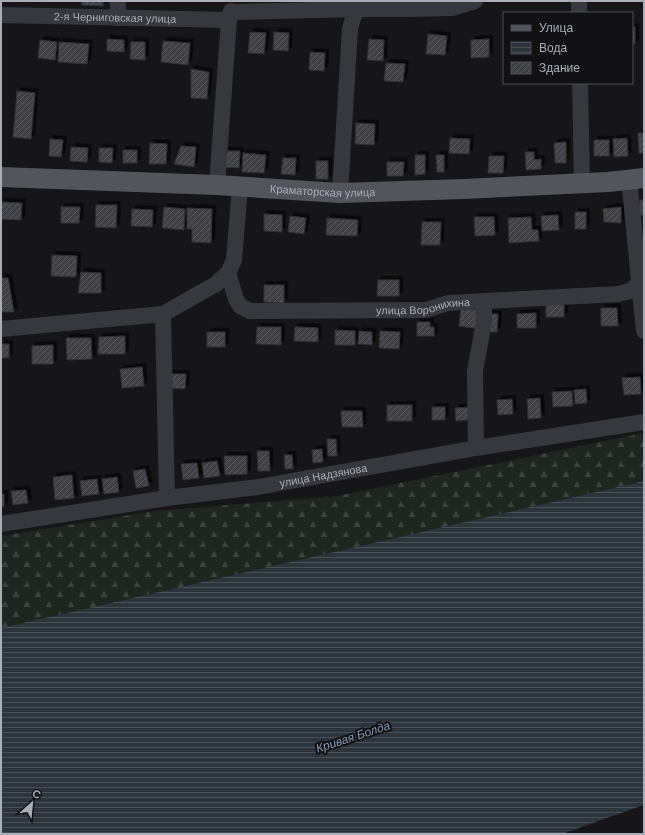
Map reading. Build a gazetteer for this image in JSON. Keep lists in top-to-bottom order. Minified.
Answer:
{"streets":{"main road":["Краматорская улица"],"street":["2-я Черниговская улица","улица Воронихина","улица Надзянова"]},"water":["Кривая Болда"],"legend":["Улица","Вода","Здание"],"north":"top right"}
